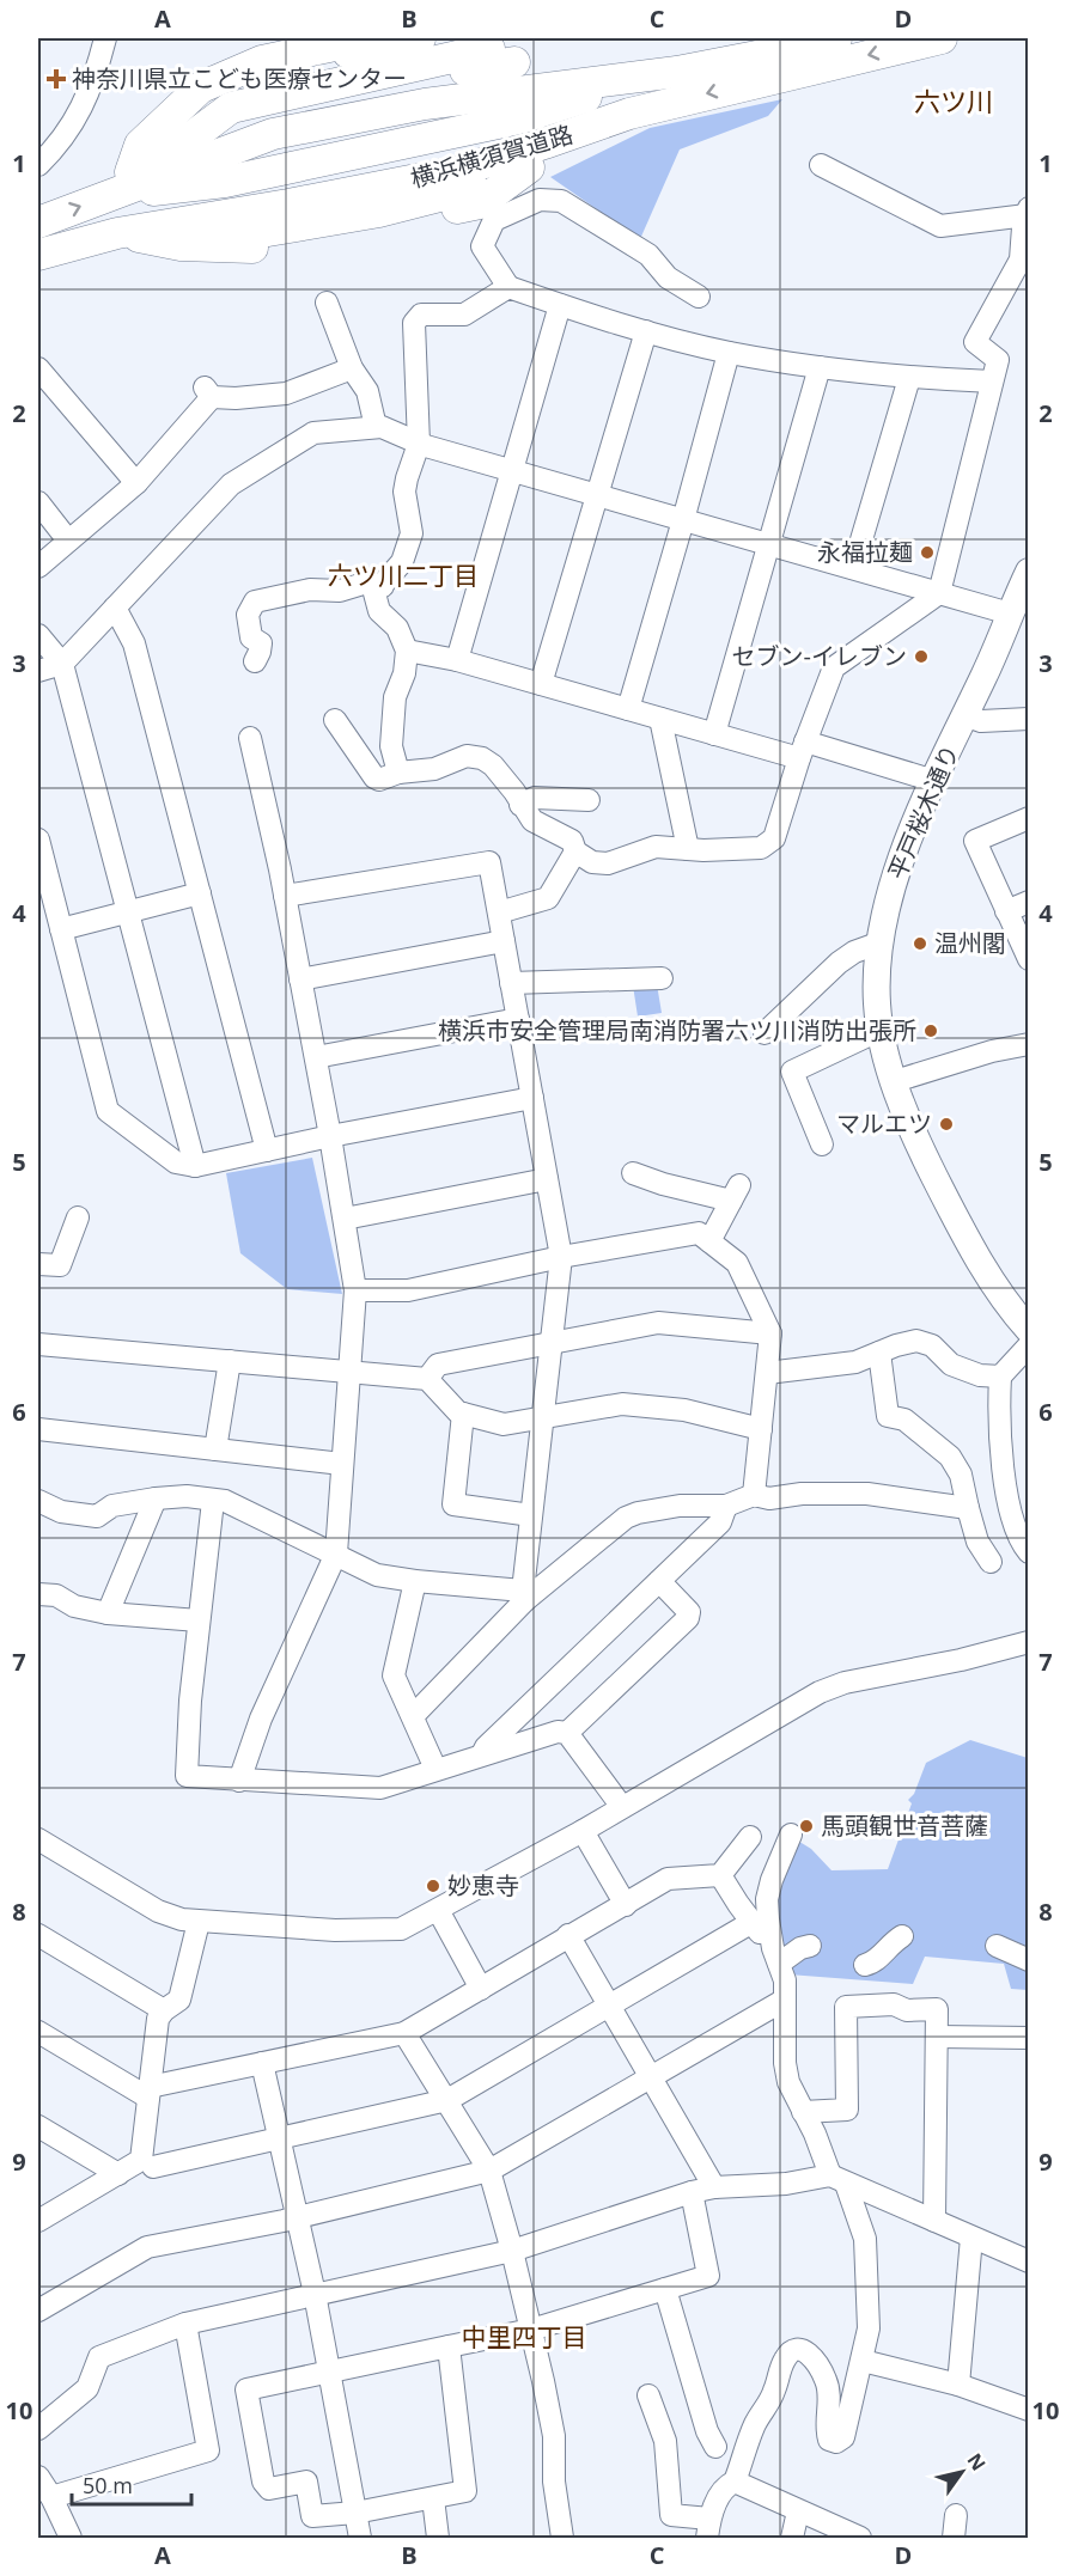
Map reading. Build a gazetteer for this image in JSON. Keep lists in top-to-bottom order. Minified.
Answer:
{"streets":{"highway":["横浜横須賀道路"],"main road":["平戸桜木通り"]},"districts":["六ツ川","六ツ川二丁目","中里四丁目"],"places":{"health":["神奈川県立こども医療センター"],"other":["永福拉麺","セブン-イレブン","温州閣","横浜市安全管理局南消防署六ツ川消防出張所","マルエツ","馬頭観世音菩薩","妙恵寺"]},"scale_bar":"50 m","north":"top right","grid":{"columns":["A","B","C","D"],"rows":["1","2","3","4","5","6","7","8","9","10"]}}
